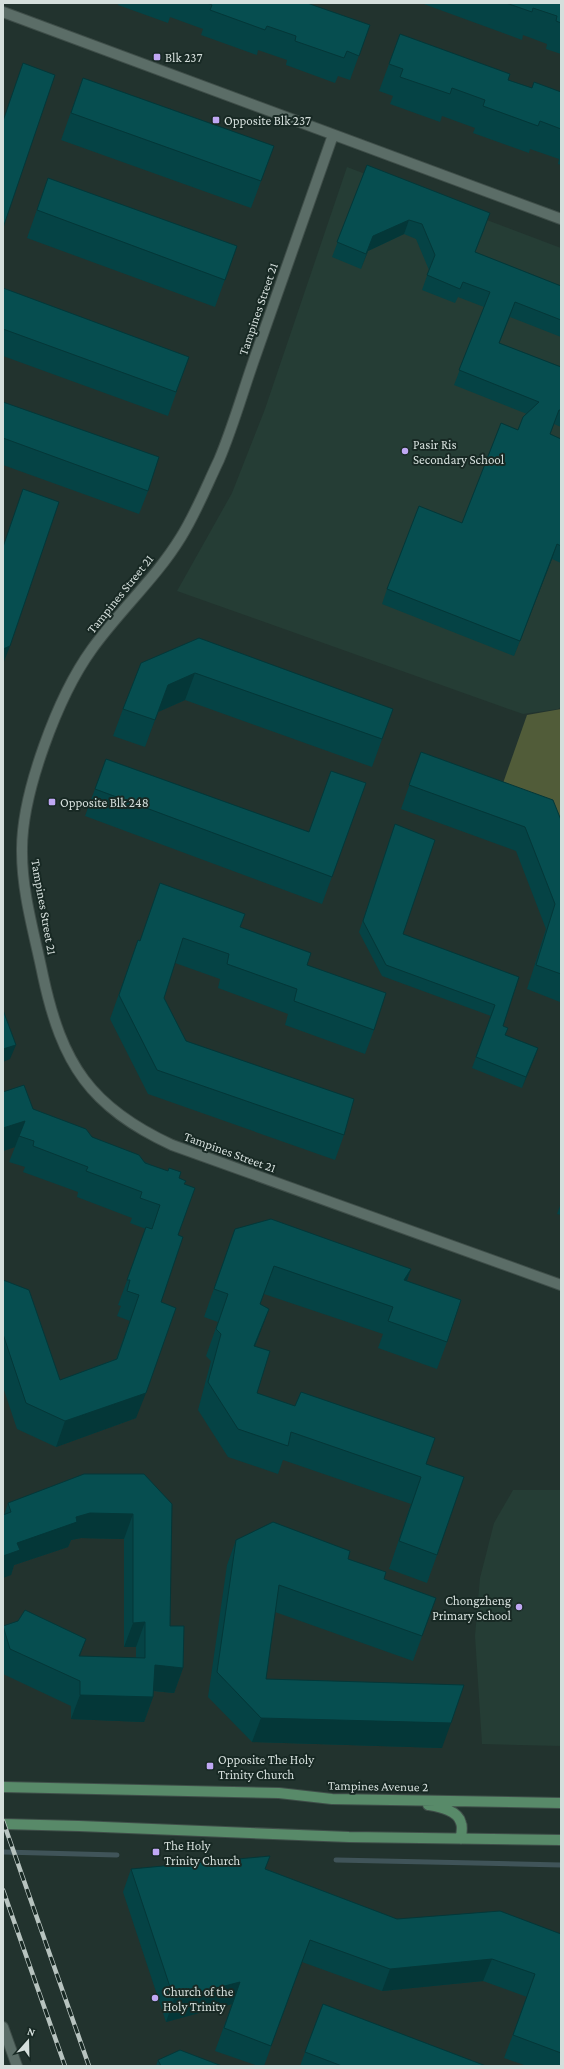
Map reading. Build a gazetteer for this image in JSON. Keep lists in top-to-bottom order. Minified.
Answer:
{"streets":{"main road":["Tampines Avenue 2"],"street":["Tampines Street 21"]},"places":{"transit":["Blk 237","Opposite Blk 237","Opposite Blk 248","Opposite The Holy Trinity Church","The Holy Trinity Church"],"other":["Pasir Ris Secondary School","Chongzheng Primary School","Church of the Holy Trinity"]},"north":"top"}
